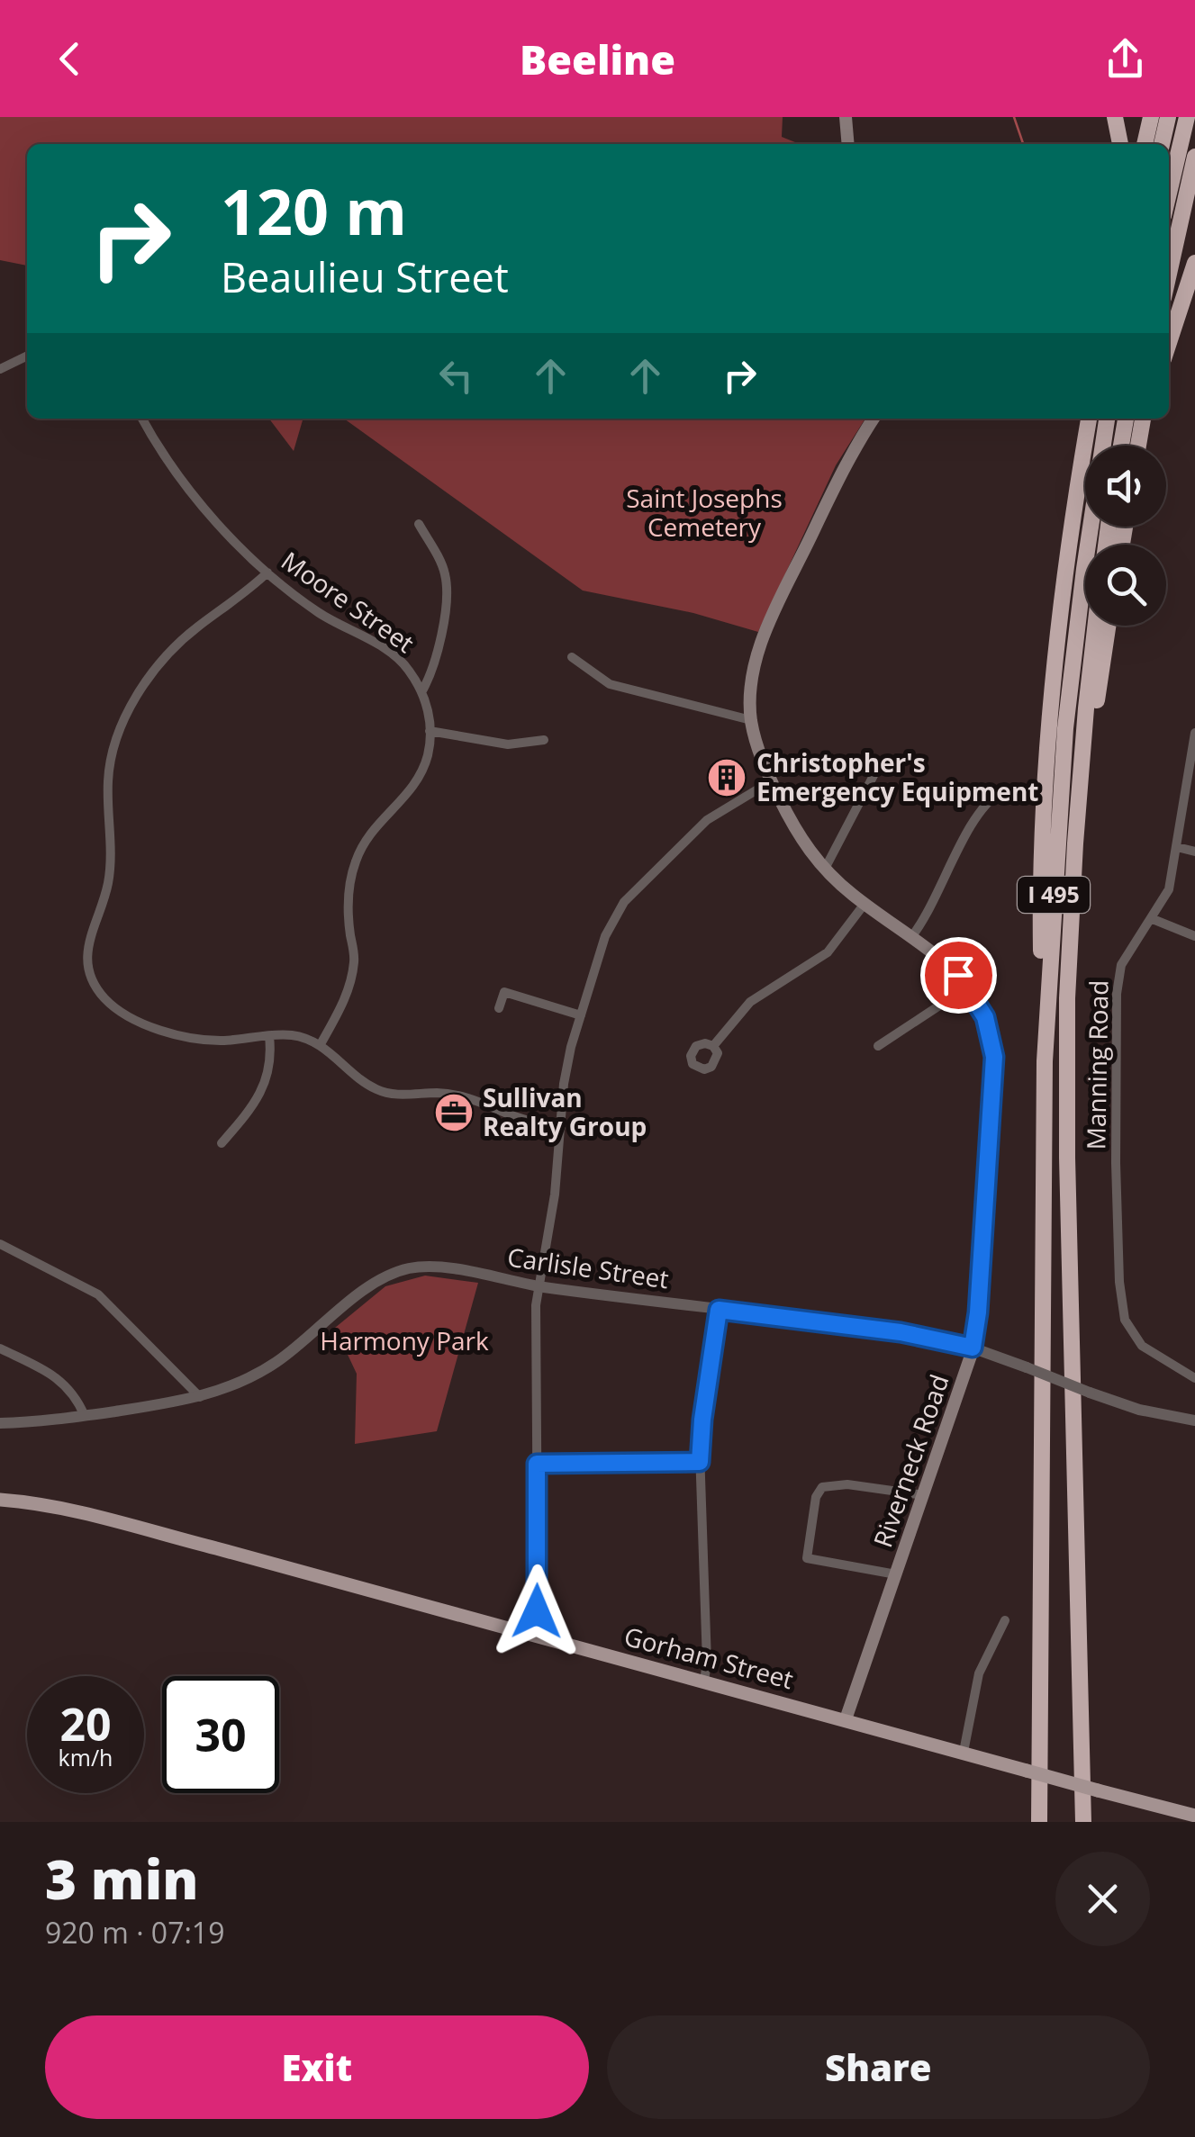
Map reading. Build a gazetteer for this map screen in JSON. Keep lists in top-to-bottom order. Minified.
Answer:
{"streets":{"highway":["I 495"],"main road":["Riverneck Road","Gorham Street"],"street":["Moore Street","Manning Road","Carlisle Street"]},"crossings":[["Carlisle Street","Riverneck Road"],["Riverneck Road","Gorham Street"]],"parks":["Saint Josephs Cemetery","Harmony Park"],"places":{"building":["Christopher's Emergency Equipment"],"office":["Sullivan Realty Group"]},"page":{"header":"Beeline","turn":["120 m","Beaulieu Street"],"speed":"20 km/h","limit":"30","heading":["3 min","920 m · 07:19"],"buttons":["Exit","Share"]}}
